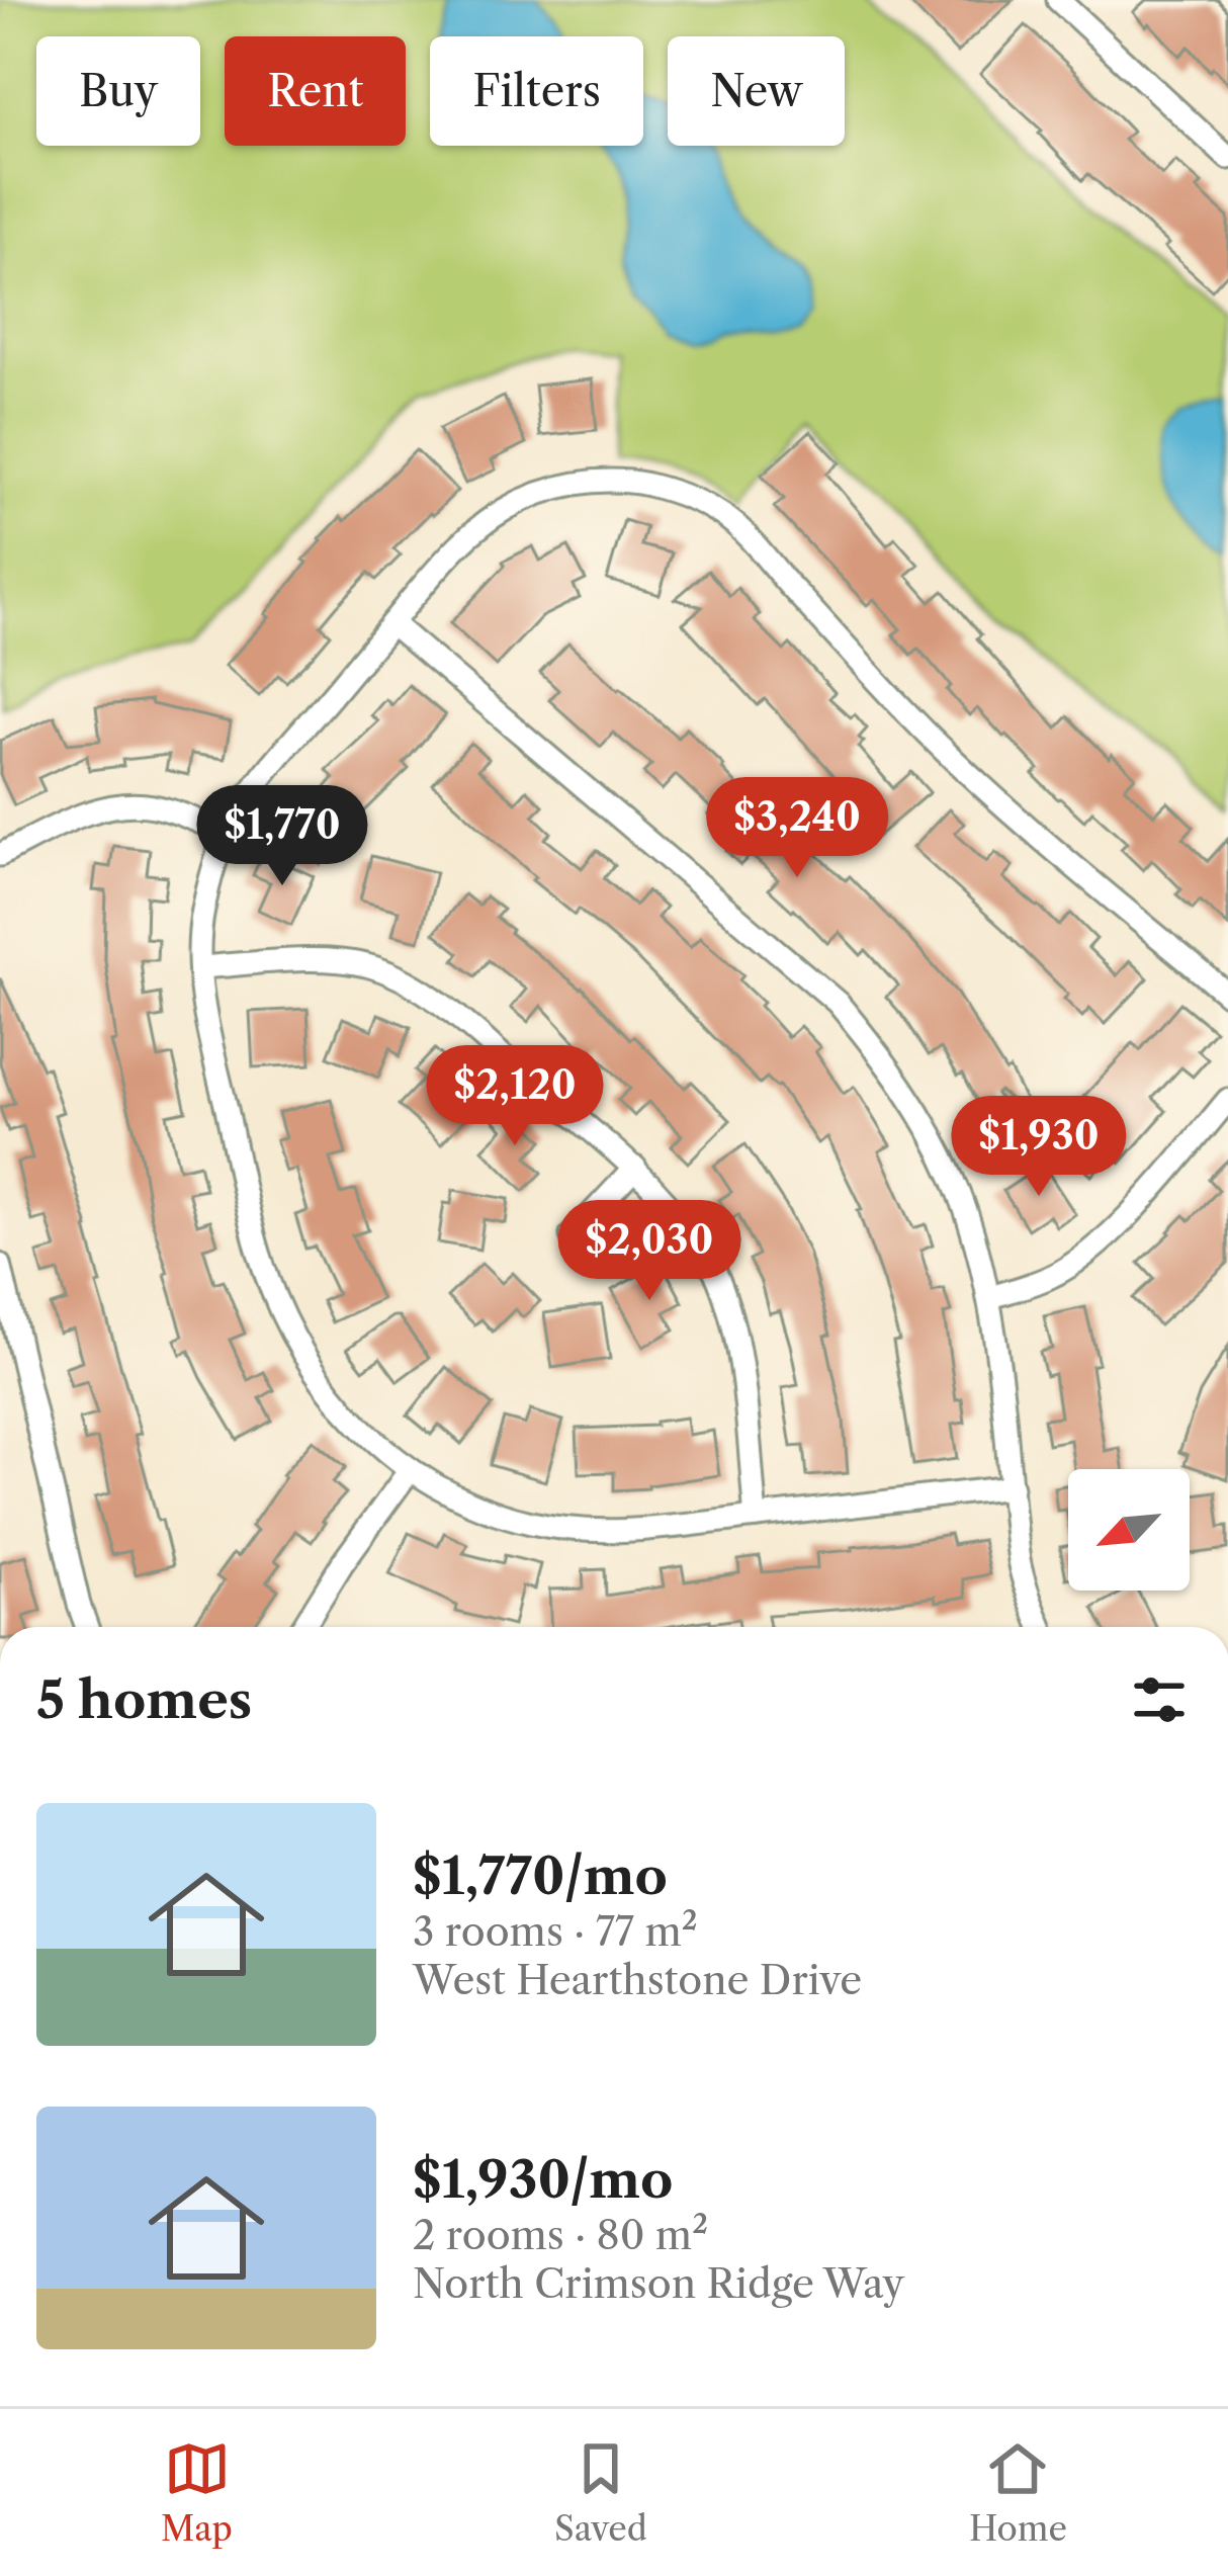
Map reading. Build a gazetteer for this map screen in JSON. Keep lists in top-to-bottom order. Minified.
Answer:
{"north":"bottom left","page":{"chip":["Buy","Rent","Filters","New"],"price":["$3,240","$1,770","$2,120","$1,930","$2,030"],"heading":"5 homes","list":[{"name":"$1,770/mo","note":"3 rooms · 77 m² · West Hearthstone Drive"},{"name":"$1,930/mo","note":"2 rooms · 80 m² · North Crimson Ridge Way"}],"tabs":["Map","Saved","Home"]}}
